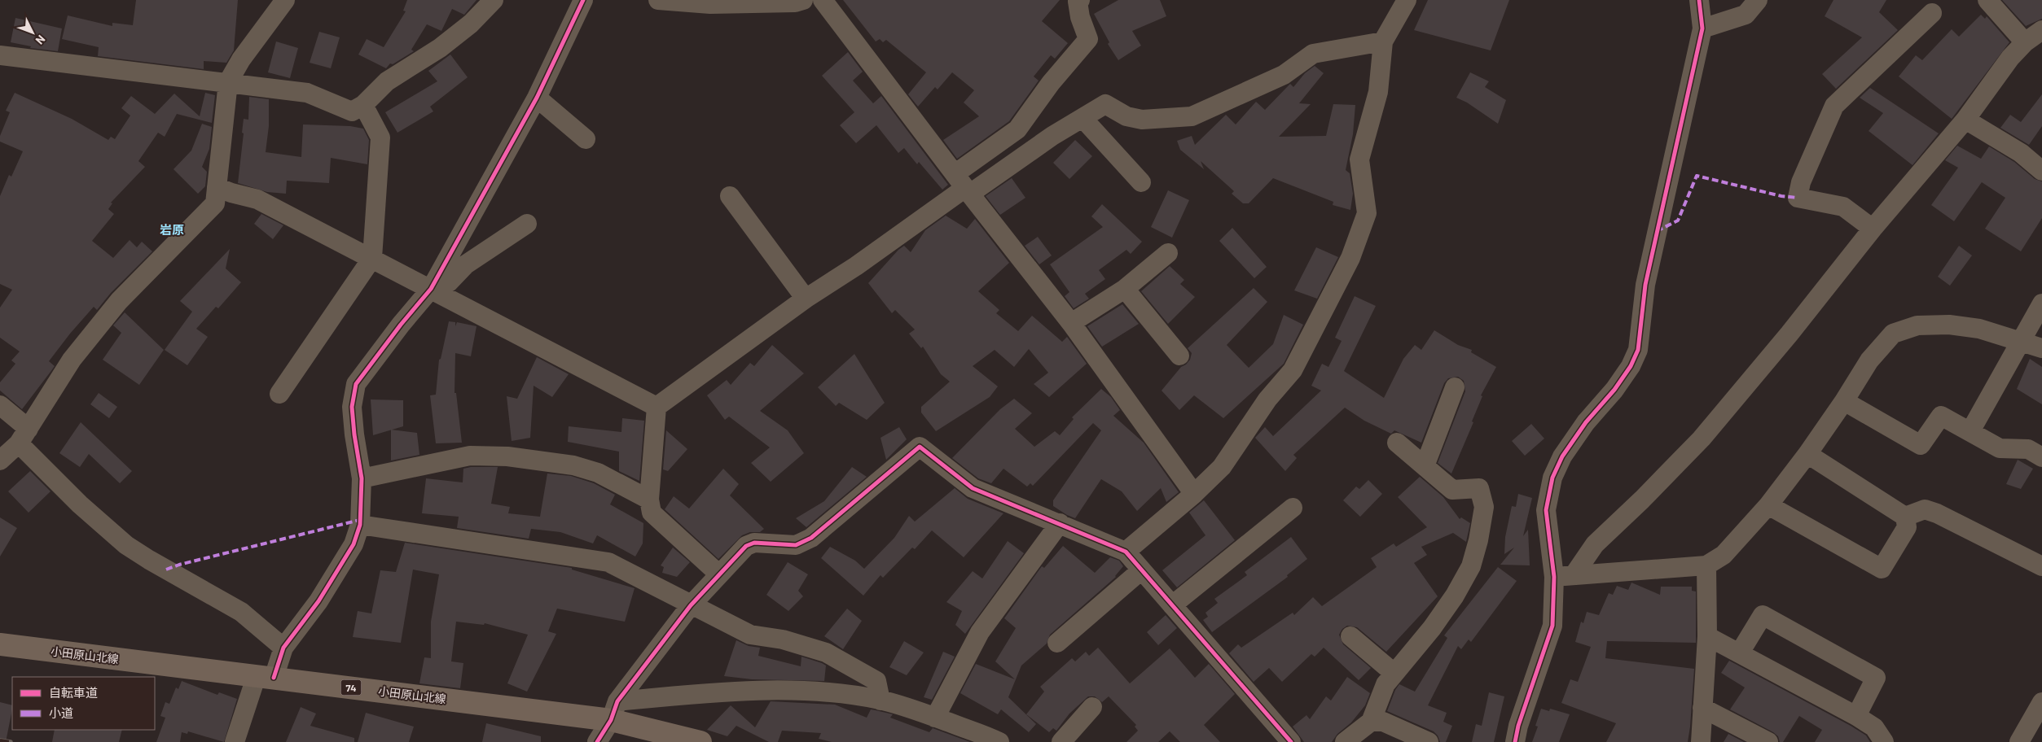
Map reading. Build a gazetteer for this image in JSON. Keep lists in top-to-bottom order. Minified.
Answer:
{"streets":{"main road":["小田原山北線","74"]},"districts":["岩原"],"legend":["自転車道","小道"],"north":"bottom right"}
